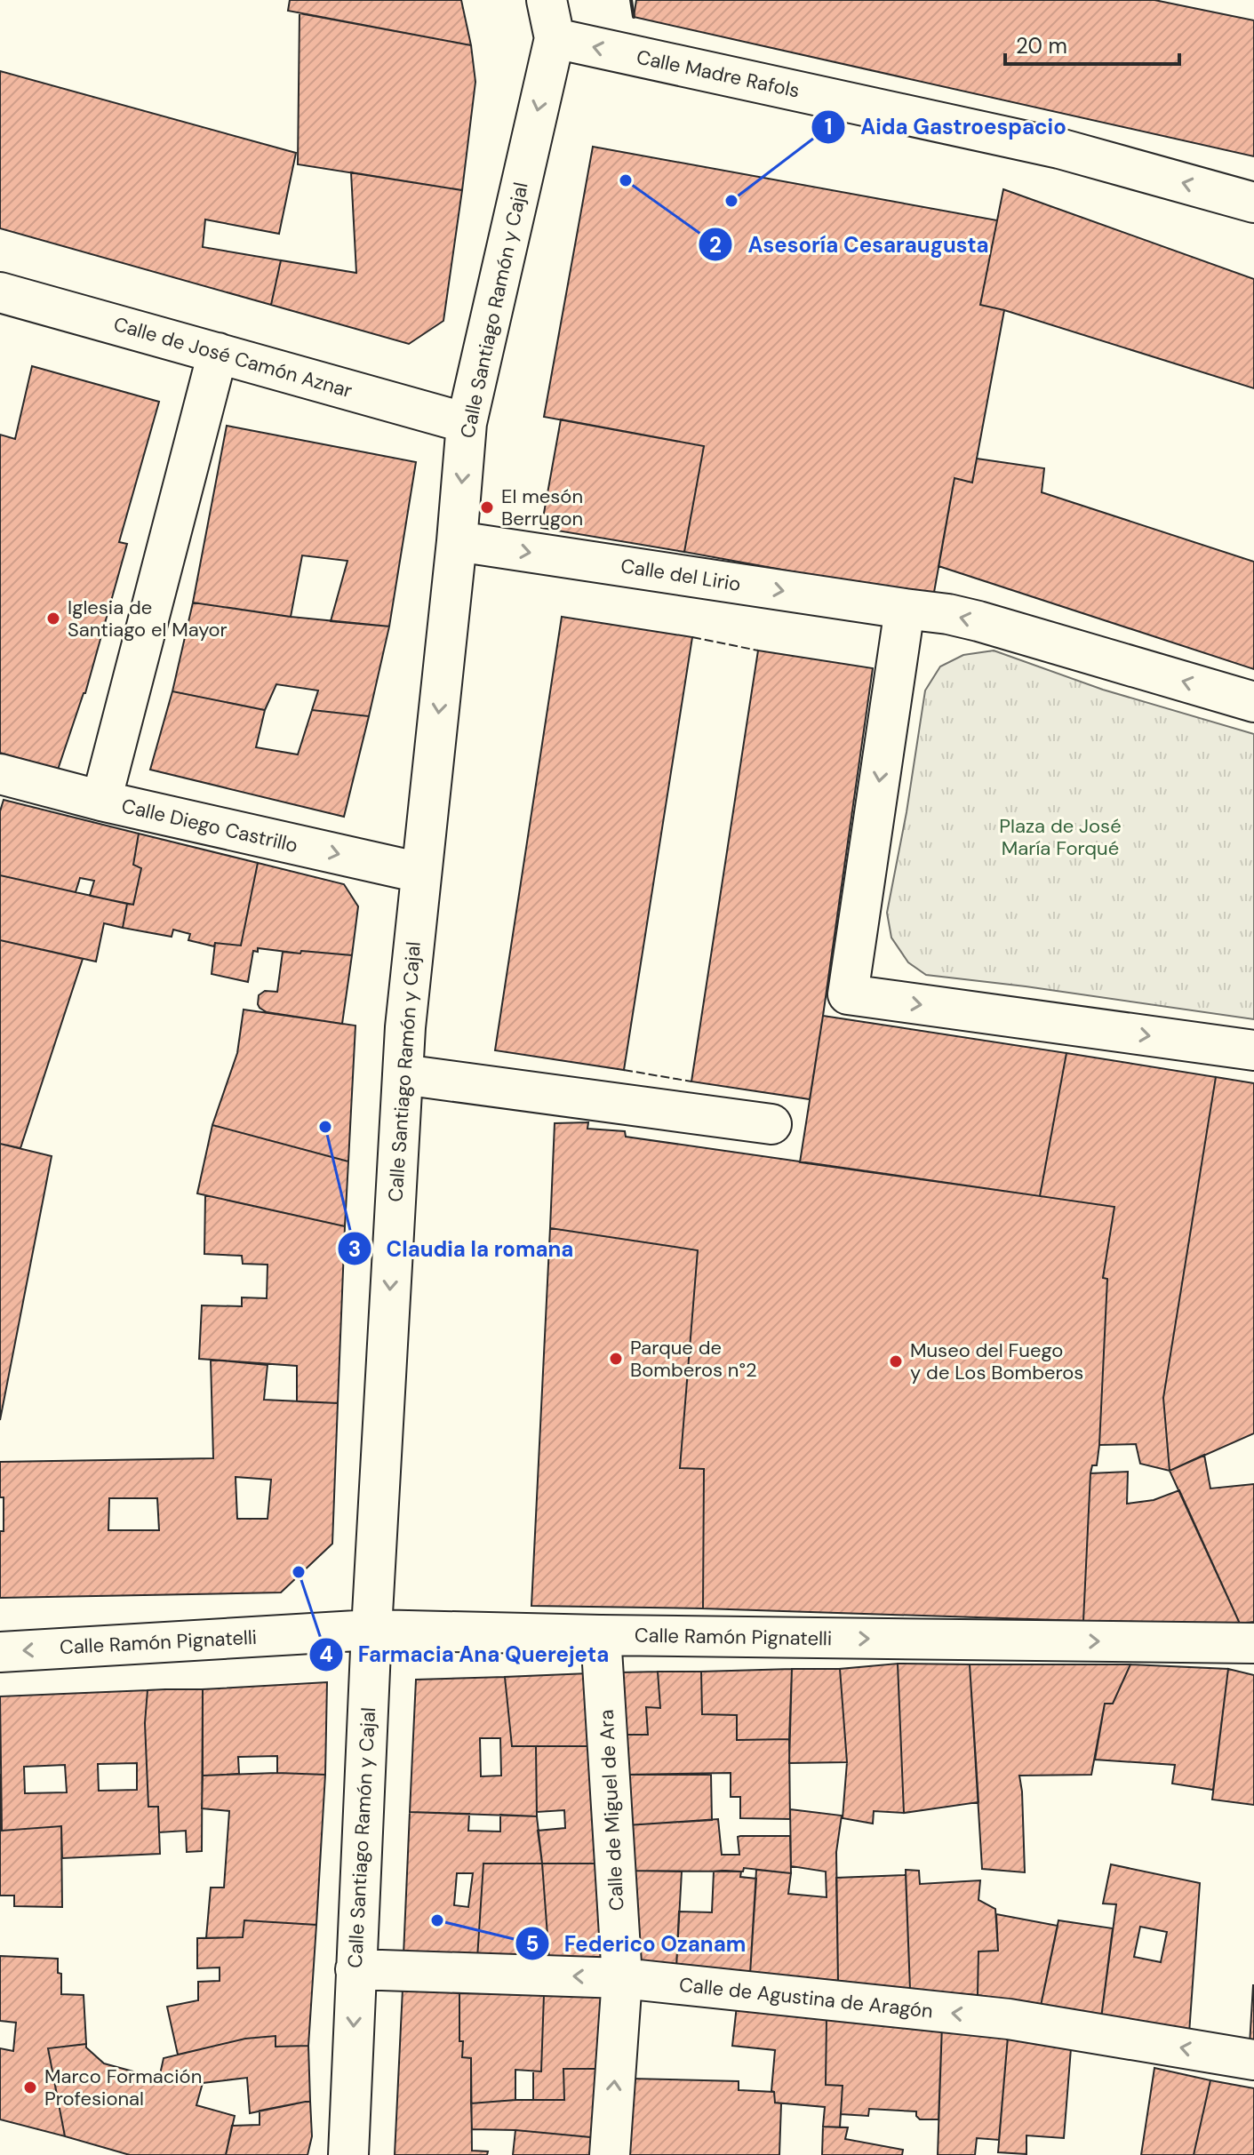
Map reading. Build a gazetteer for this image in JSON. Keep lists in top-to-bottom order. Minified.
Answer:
{"streets":{"street":["Calle Madre Rafols","Calle Santiago Ramón y Cajal","Calle de José Camón Aznar","Calle del Lirio","Calle Diego Castrillo","Calle Ramón Pignatelli","Calle de Miguel de Ara","Calle de Agustina de Aragón"]},"crossings":[["Calle Madre Rafols","Calle Santiago Ramón y Cajal"],["Calle Santiago Ramón y Cajal","Calle de José Camón Aznar"],["Calle Santiago Ramón y Cajal","Calle del Lirio"],["Calle Santiago Ramón y Cajal","Calle Diego Castrillo"],["Calle Santiago Ramón y Cajal","Calle Ramón Pignatelli"],["Calle Santiago Ramón y Cajal","Calle de Agustina de Aragón"],["Calle Ramón Pignatelli","Calle de Miguel de Ara"],["Calle de Miguel de Ara","Calle de Agustina de Aragón"]],"one_way":["Calle Madre Rafols","Calle Santiago Ramón y Cajal","Calle del Lirio","Calle Diego Castrillo","Calle de Agustina de Aragón"],"parks":["Plaza de José María Forqué"],"places":["Asesoría Cesaraugusta","Aida Gastroespacio","El mesón Berrugon","Iglesia de Santiago el Mayor","Claudia la romana","Parque de Bomberos n°2","Museo del Fuego y de Los Bomberos","Farmacia Ana Querejeta","Federico Ozanam","Marco Formación Profesional"],"scale_bar":"20 m"}
